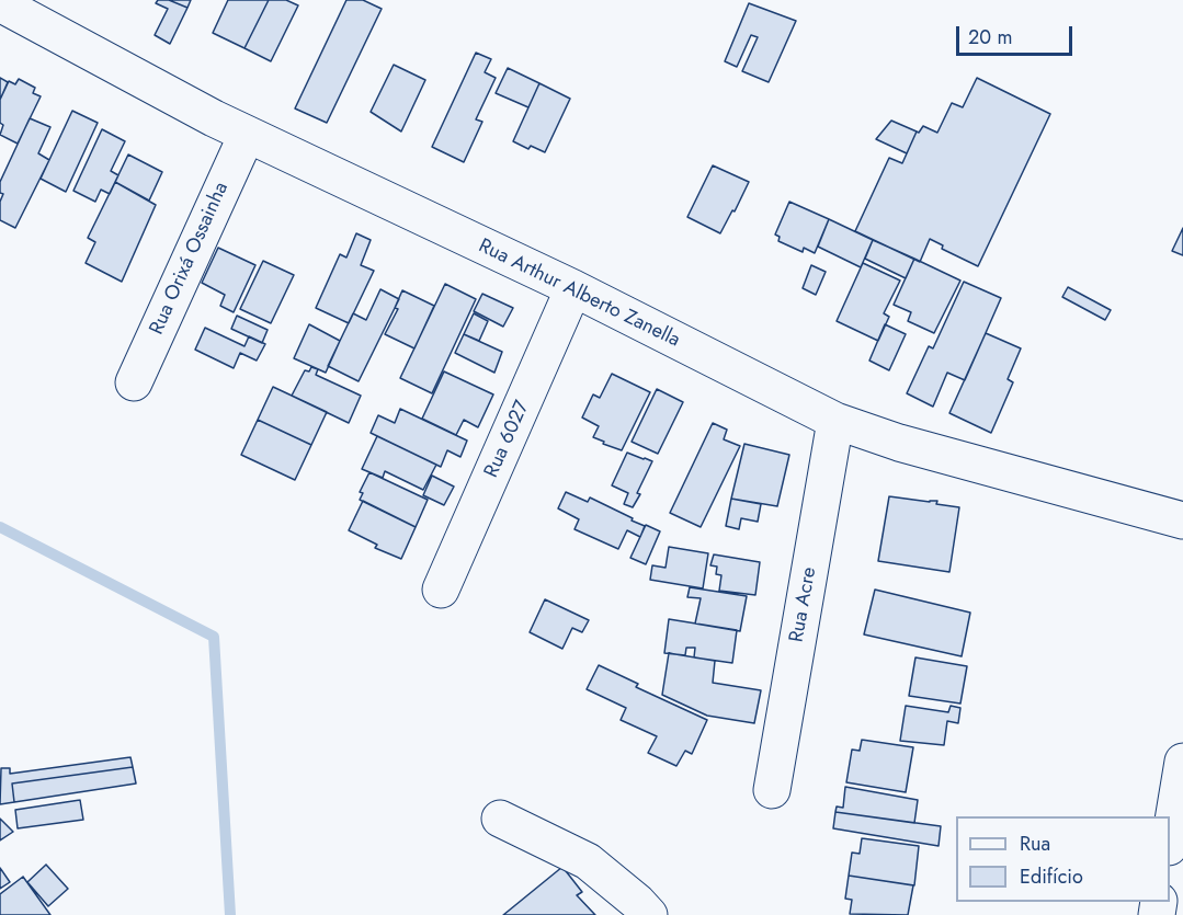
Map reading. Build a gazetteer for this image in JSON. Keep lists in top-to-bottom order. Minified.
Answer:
{"streets":{"street":["Rua Orixá Ossainha","Rua Arthur Alberto Zanella","Rua 6027","Rua Acre"]},"crossings":[["Rua Orixá Ossainha","Rua Arthur Alberto Zanella"],["Rua Arthur Alberto Zanella","Rua 6027"],["Rua Arthur Alberto Zanella","Rua Acre"]],"legend":["Rua","Edifício"],"scale_bar":"20 m"}
